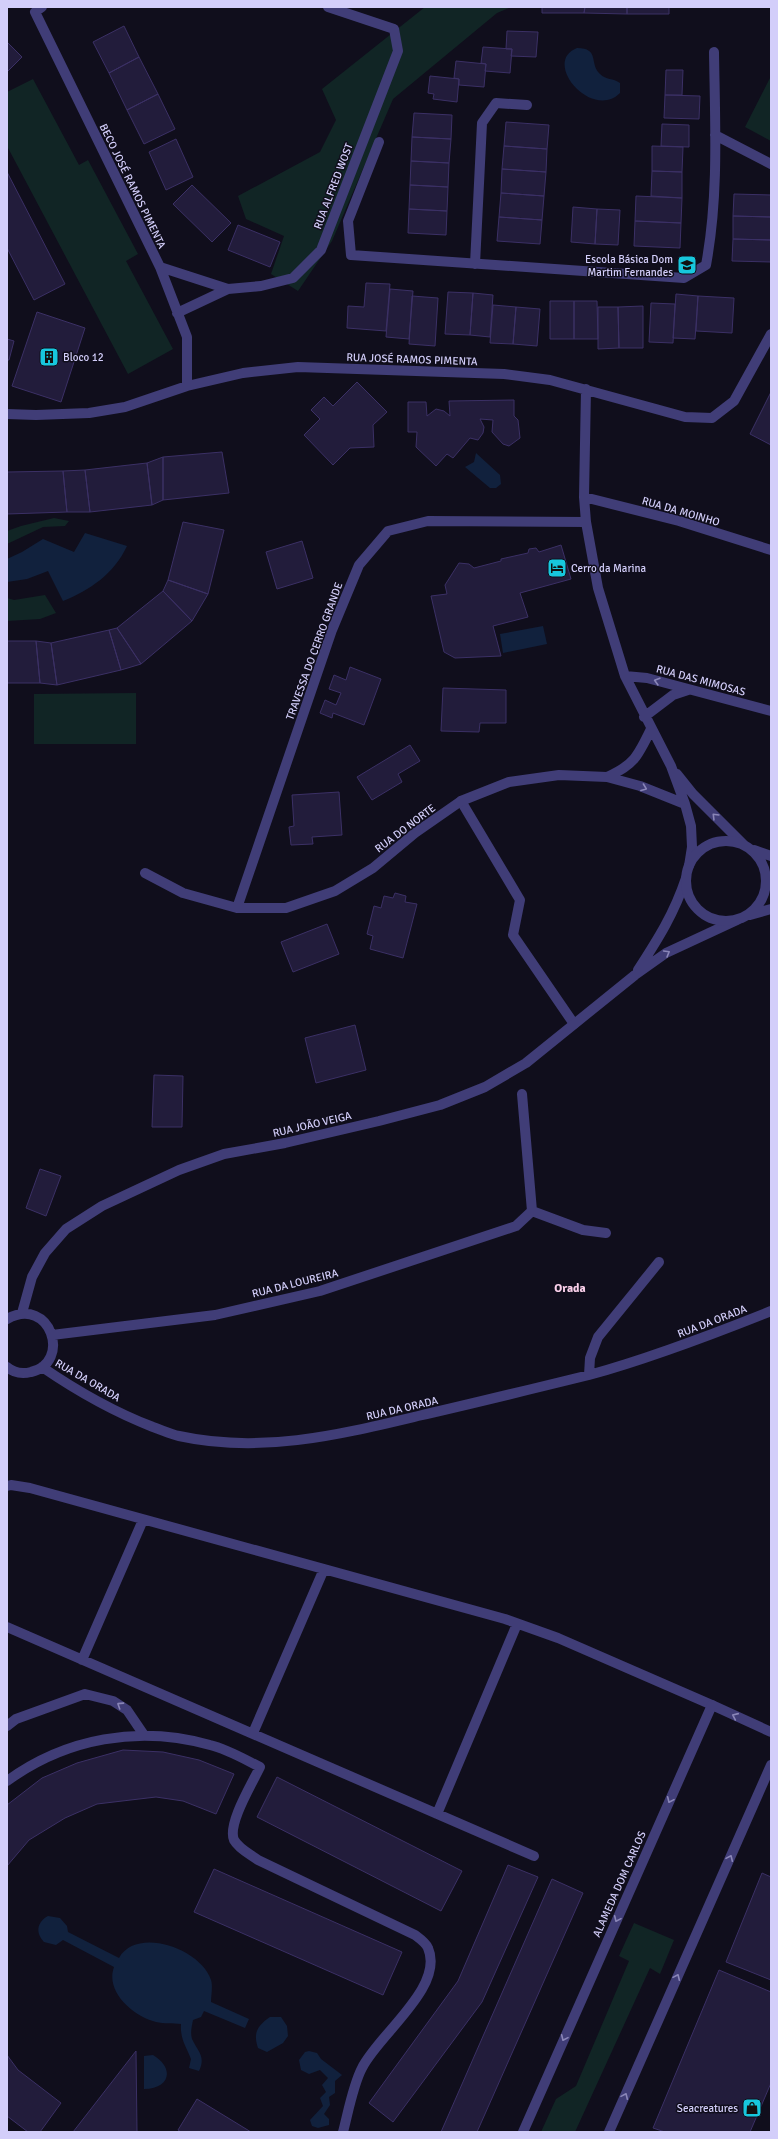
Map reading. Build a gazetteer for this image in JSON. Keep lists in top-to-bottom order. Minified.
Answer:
{"streets":{"street":["BECO JOSÉ RAMOS PIMENTA","RUA ALFRED WOST","RUA JOSÉ RAMOS PIMENTA","RUA DA MOINHO","TRAVESSA DO CERRO GRANDE","RUA DAS MIMOSAS","RUA DO NORTE","RUA JOÃO VEIGA","RUA DA LOUREIRA","RUA DA ORADA","ALAMEDA DOM CARLOS"]},"crossings":[["BECO JOSÉ RAMOS PIMENTA","RUA ALFRED WOST"],["BECO JOSÉ RAMOS PIMENTA","RUA JOSÉ RAMOS PIMENTA"],["TRAVESSA DO CERRO GRANDE","RUA DO NORTE"]],"one_way":["RUA DAS MIMOSAS"],"districts":["Orada"],"places":{"school or university":["Escola Básica Dom Martim Fernandes"],"building":["Bloco 12"],"hotel":["Cerro da Marina"],"shop":["Seacreatures"]}}
